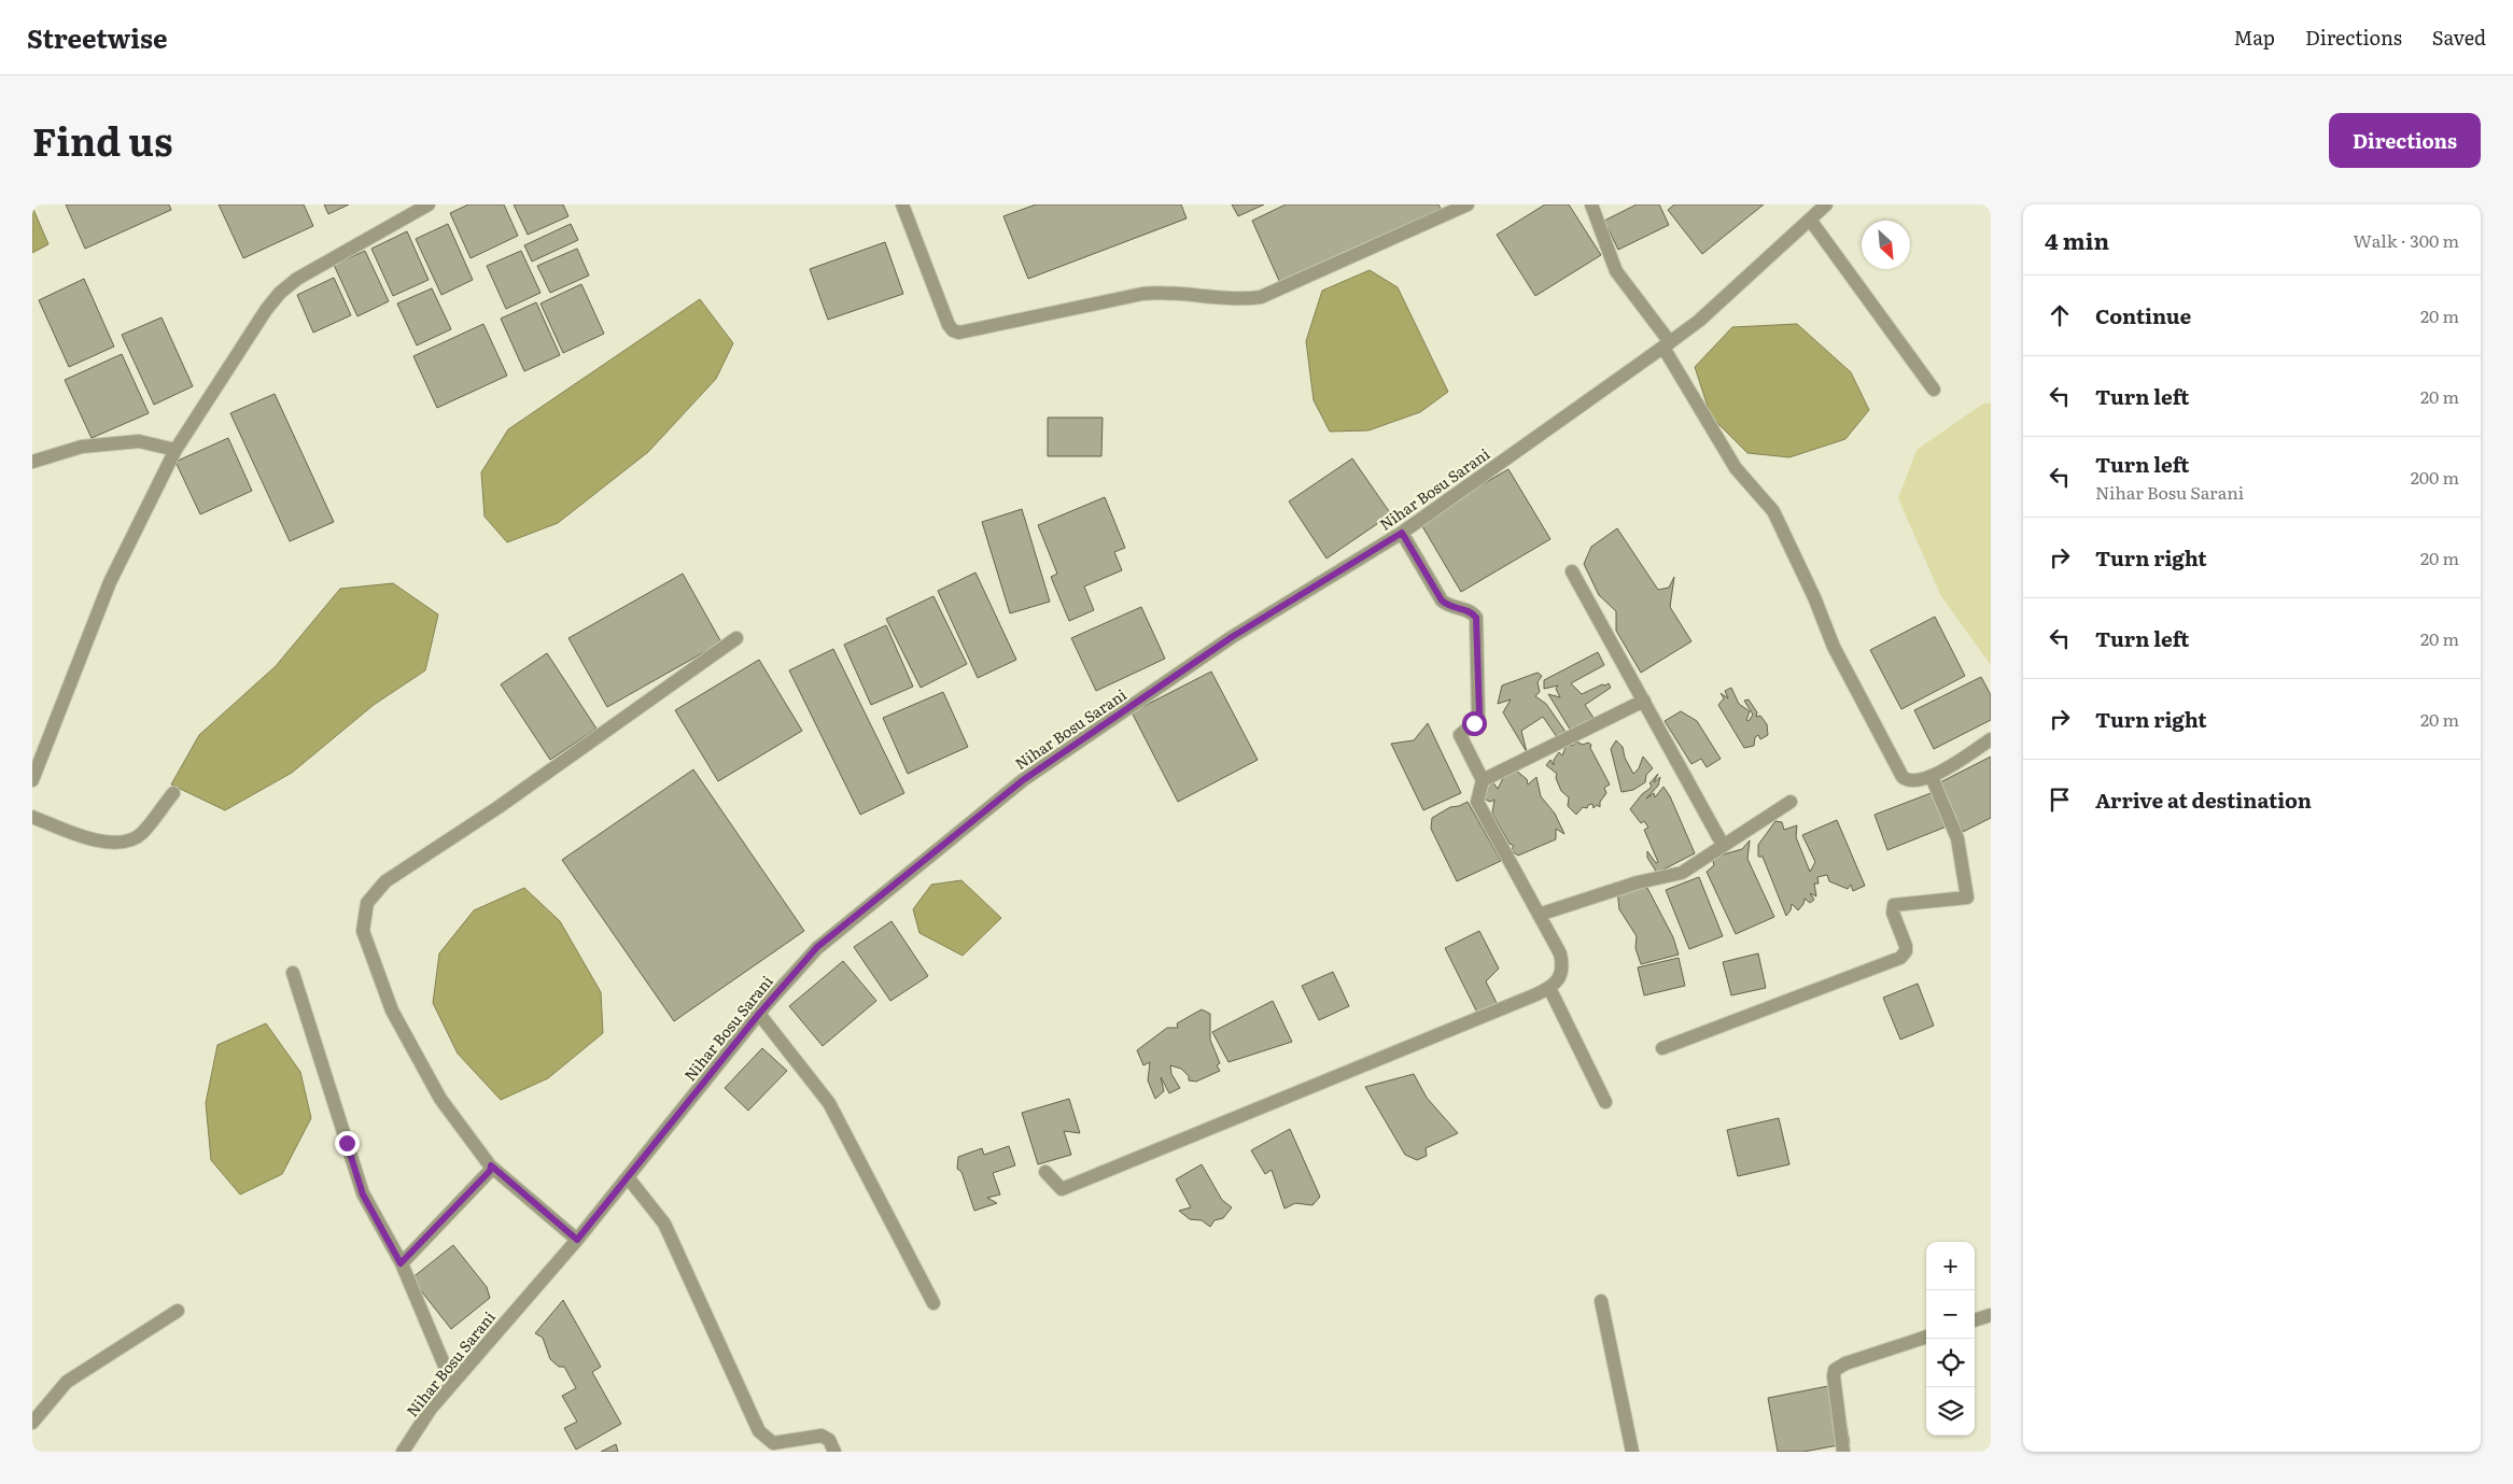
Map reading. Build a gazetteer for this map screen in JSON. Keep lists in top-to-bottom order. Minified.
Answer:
{"streets":{"street":["Nihar Bosu Sarani"]},"north":"bottom right","page":{"header":"Streetwise","nav":["Map","Directions","Saved"],"title":"Find us","buttons":"Directions","heading":["4 min","Walk · 300 m"],"list":[["Continue","20 m"],["Turn left","20 m"],["Turn left","Nihar Bosu Sarani","200 m"],["Turn right","20 m"],["Turn left","20 m"],["Turn right","20 m"],"Arrive at destination"],"map_buttons":["+","−"]}}
